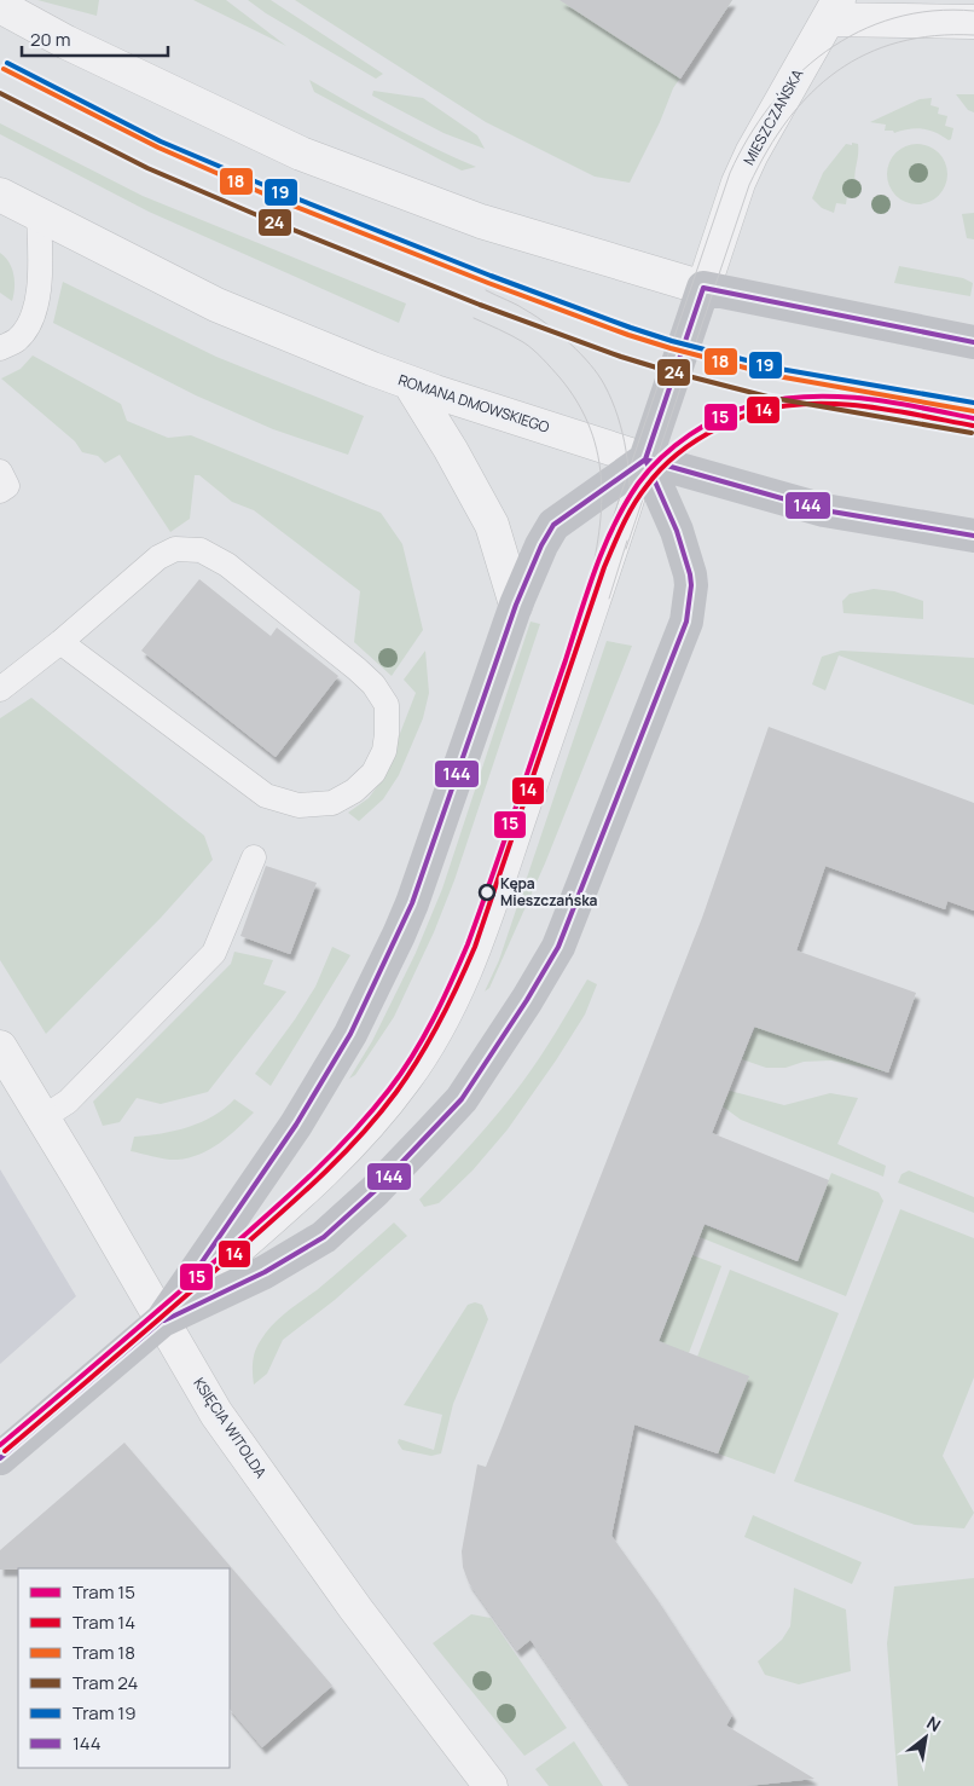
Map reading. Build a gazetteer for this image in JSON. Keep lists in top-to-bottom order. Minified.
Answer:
{"streets":{"main road":["ROMANA DMOWSKIEGO"],"street":["MIESZCZAŃSKA","KSIĘCIA WITOLDA"]},"places":["Kępa Mieszczańska"],"lines":["tram line 19","tram line 18","tram line 24","transit line 144","tram line 15","tram line 14"],"legend":["Tram 15","Tram 14","Tram 18","Tram 24","Tram 19","144"],"scale_bar":"20 m","north":"top right"}
